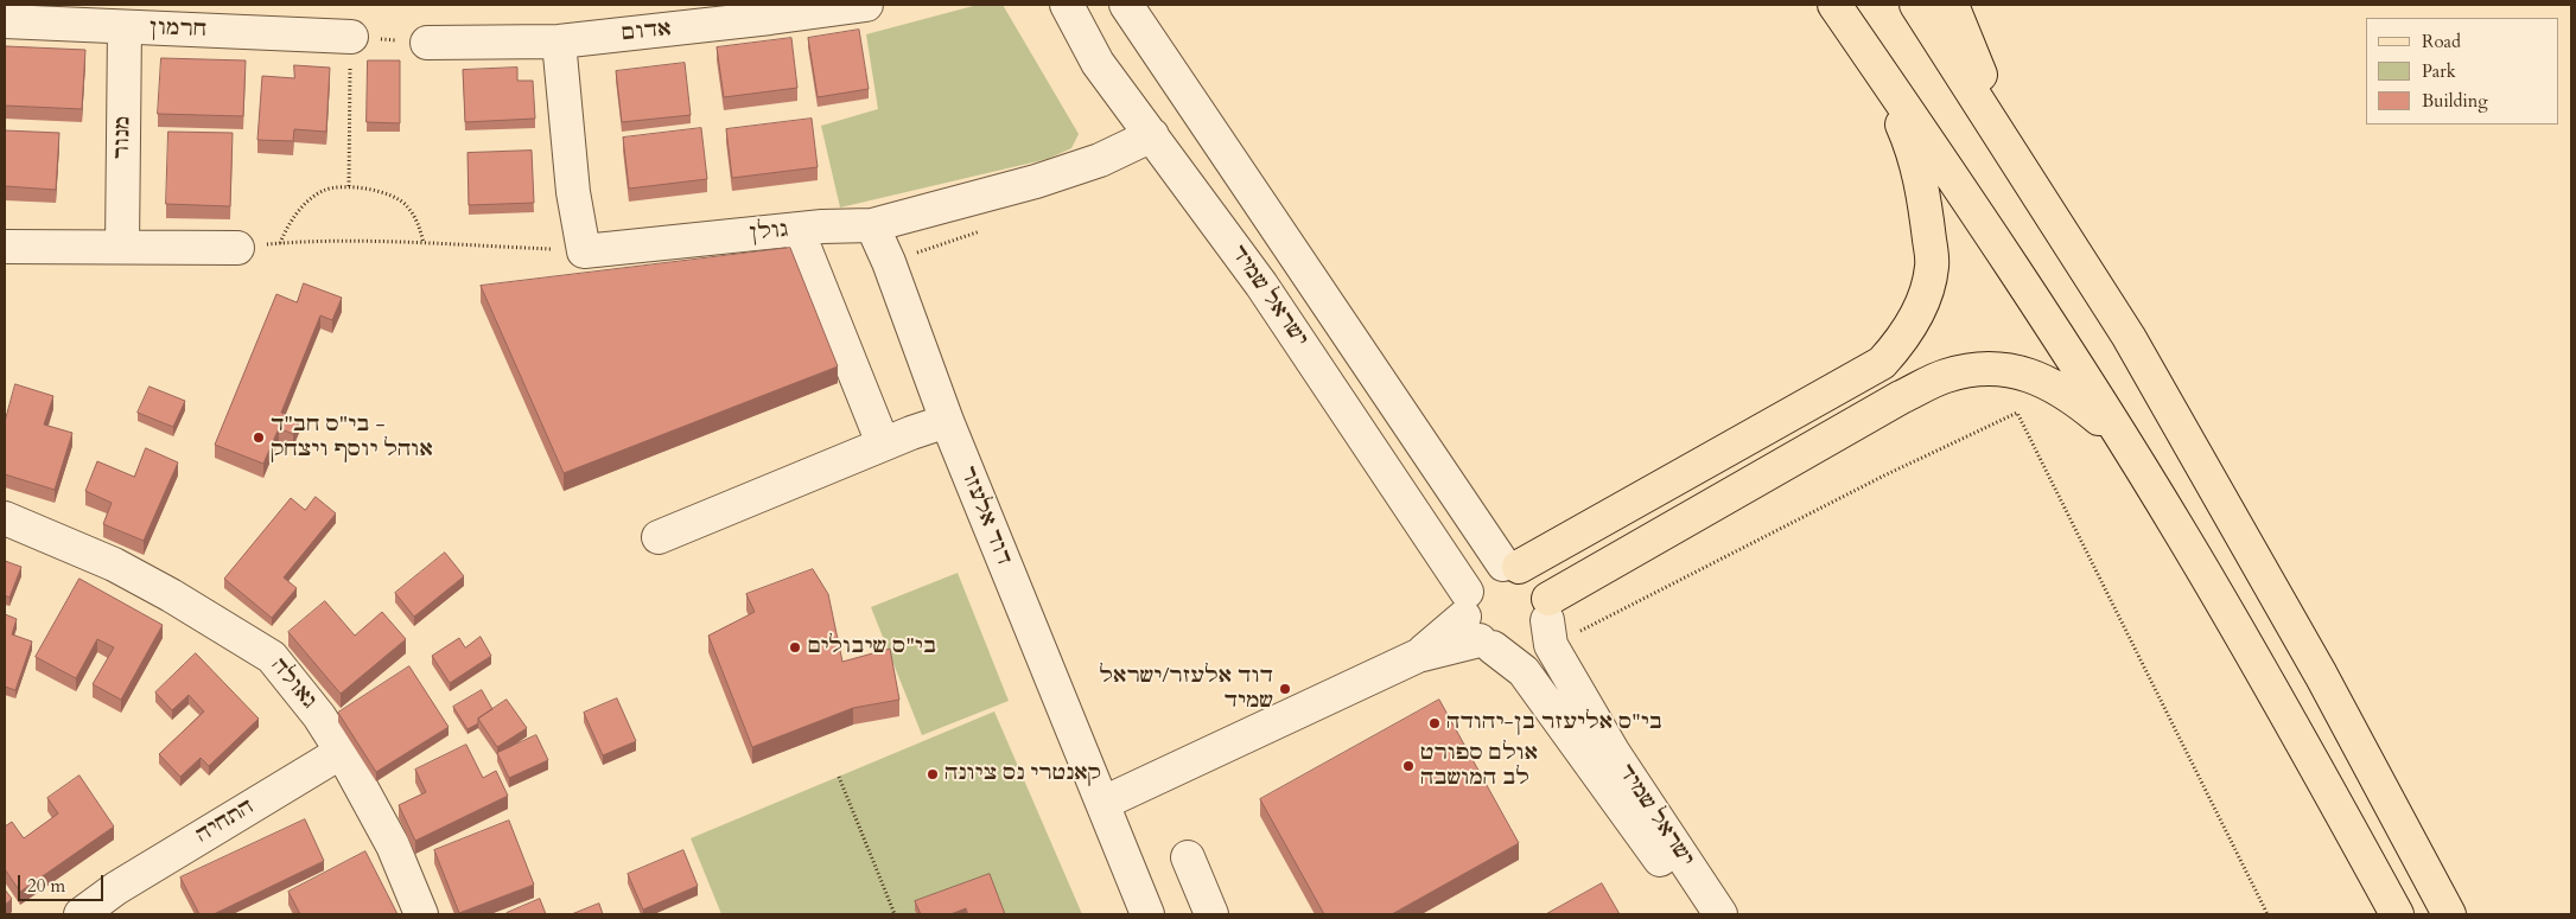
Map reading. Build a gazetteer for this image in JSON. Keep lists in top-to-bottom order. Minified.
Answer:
{"streets":{"street":["חרמון","אדום","מנור","גולן","ישראל שמיד","דוד אלעזר","גאולה","התחיה"]},"crossings":[["חרמון","מנור"],["גולן","ישראל שמיד"],["גולן","דוד אלעזר"],["גאולה","התחיה"]],"places":["בי\"ס חב\"ד - אוהל יוסף ויצחק","בי\"ס שיבולים","דוד אלעזר/ישראל שמיד","בי\"ס אליעזר בן-יהודה","אולם ספורט לב המושבה","קאנטרי נס ציונה"],"legend":["Road","Park","Building"],"scale_bar":"20 m"}
